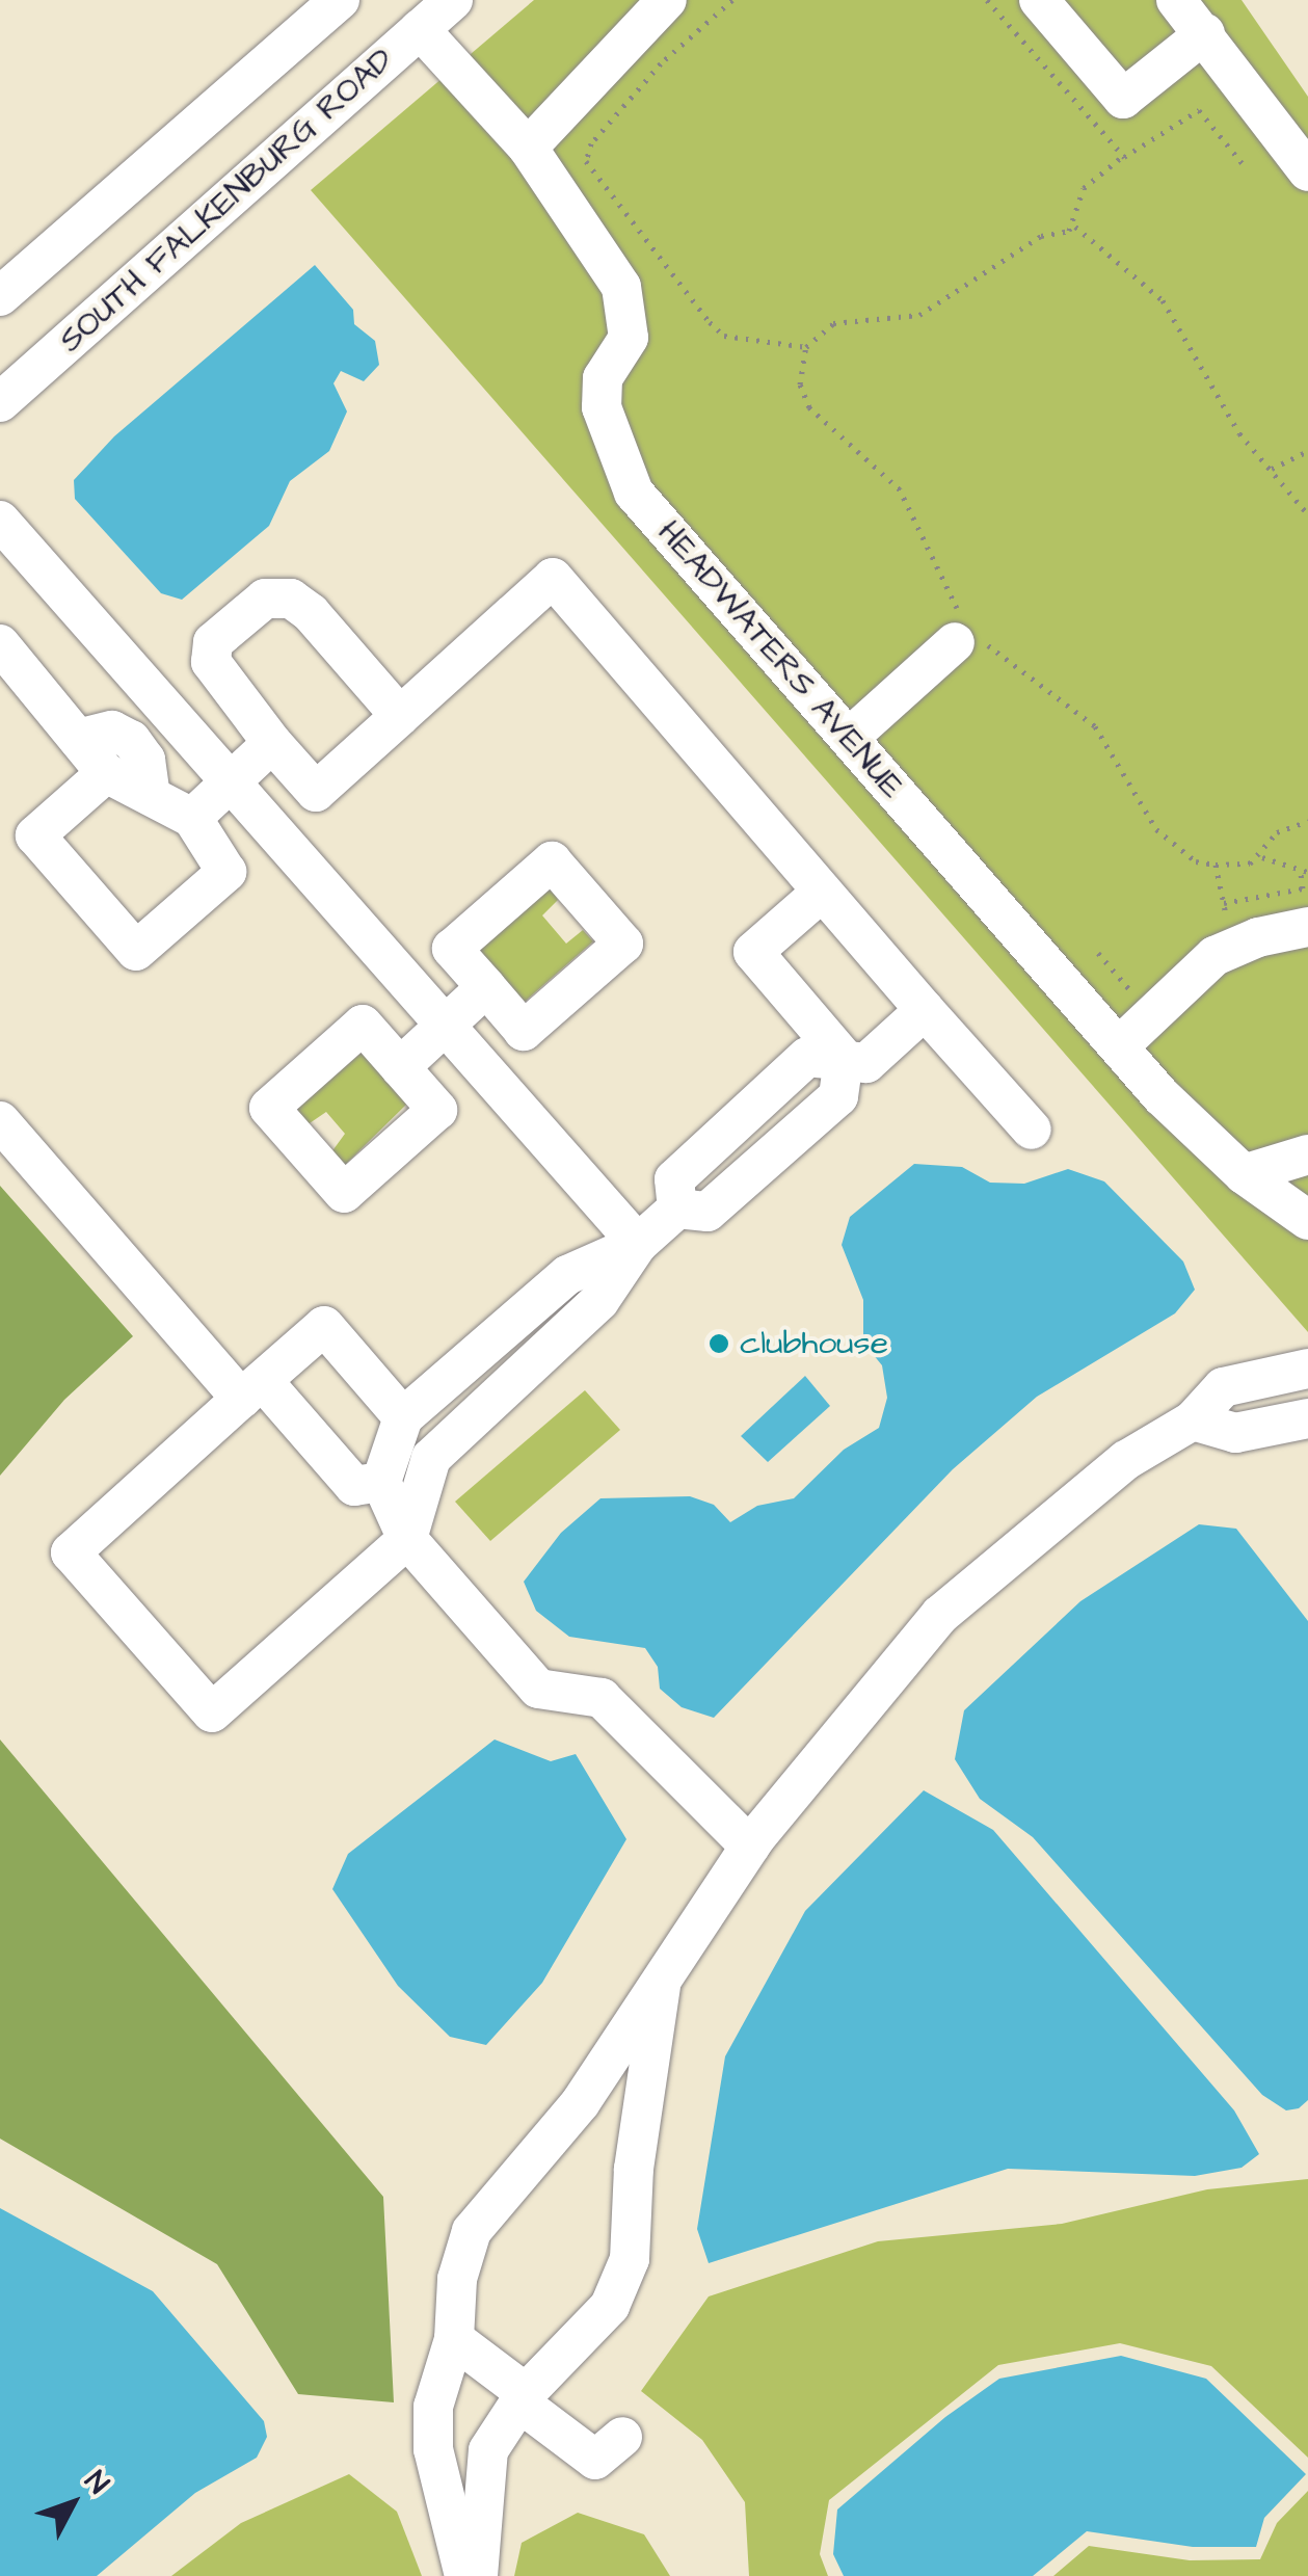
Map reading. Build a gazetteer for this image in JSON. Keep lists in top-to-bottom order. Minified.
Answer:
{"streets":{"street":["SOUTH FALKENBURG ROAD","HEADWATERS AVENUE"]},"crossings":[["SOUTH FALKENBURG ROAD","HEADWATERS AVENUE"]],"places":["clubhouse"],"north":"top right"}
